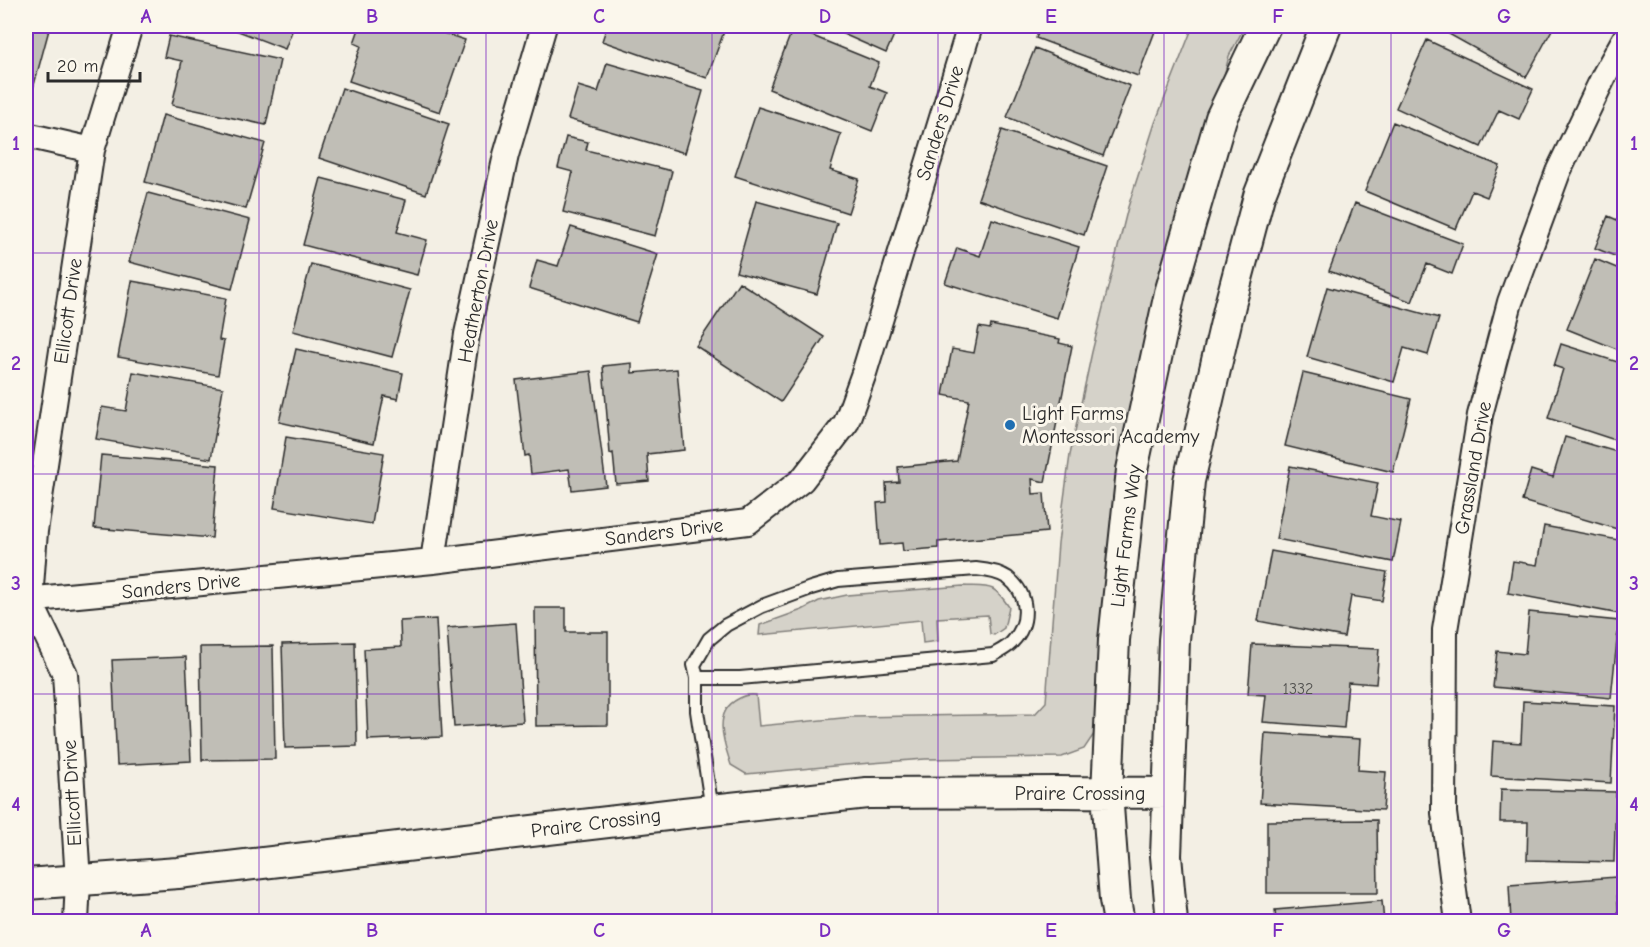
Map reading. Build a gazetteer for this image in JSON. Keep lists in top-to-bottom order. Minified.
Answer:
{"streets":{"street":["Sanders Drive","Heatherton Drive","Ellicott Drive","Grassland Drive","Light Farms Way","Praire Crossing"]},"crossings":[["Sanders Drive","Heatherton Drive"],["Sanders Drive","Ellicott Drive"],["Ellicott Drive","Praire Crossing"],["Light Farms Way","Praire Crossing"]],"places":["Light Farms Montessori Academy"],"house_numbers":["1332"],"scale_bar":"20 m","grid":{"columns":["A","B","C","D","E","F","G"],"rows":["1","2","3","4"]}}
